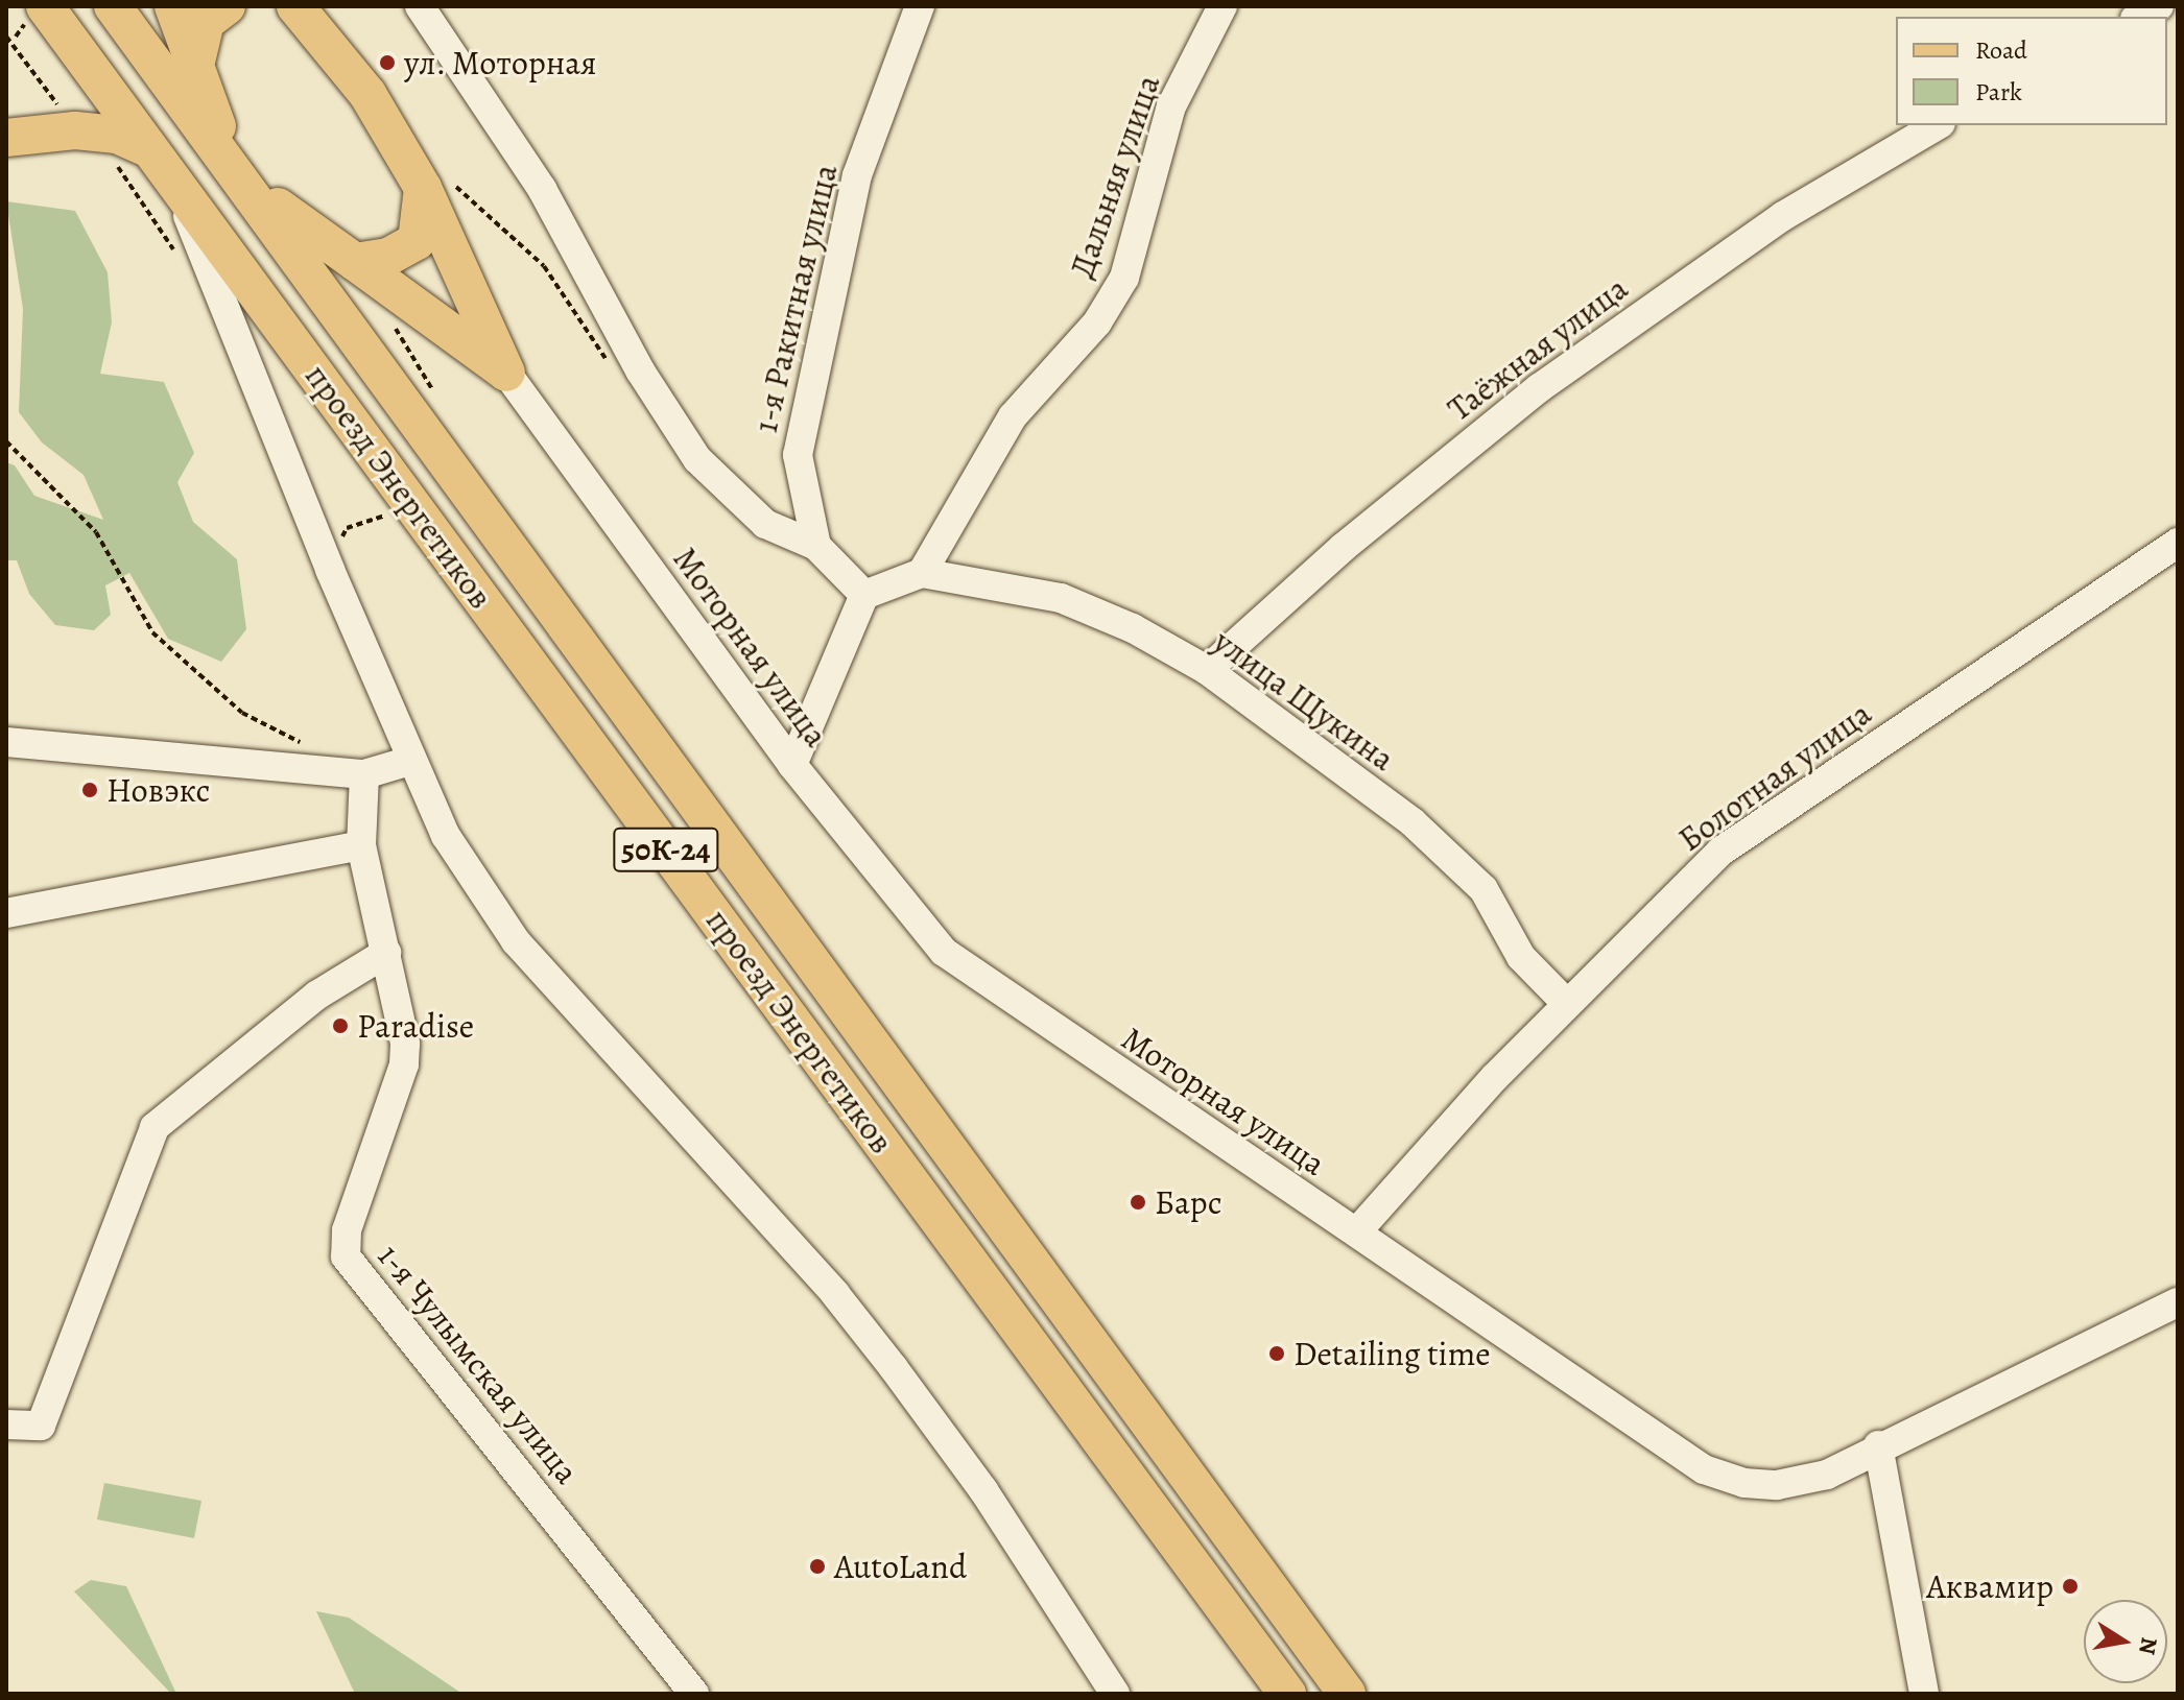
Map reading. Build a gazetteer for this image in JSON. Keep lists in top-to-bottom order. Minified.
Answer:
{"streets":{"main road":["проезд Энергетиков","50К-24"],"street":["Дальняя улица","1-я Ракитная улица","Таёжная улица","Моторная улица","улица Щукина","Болотная улица","1-я Чулымская улица"]},"crossings":[["Дальняя улица","улица Щукина"],["Таёжная улица","улица Щукина"],["Моторная улица","Болотная улица"],["улица Щукина","Болотная улица"]],"places":["ул. Моторная","Новэкс","Paradise","Барс","Detailing time","AutoLand","Аквамир"],"legend":["Road","Park"],"north":"right"}
